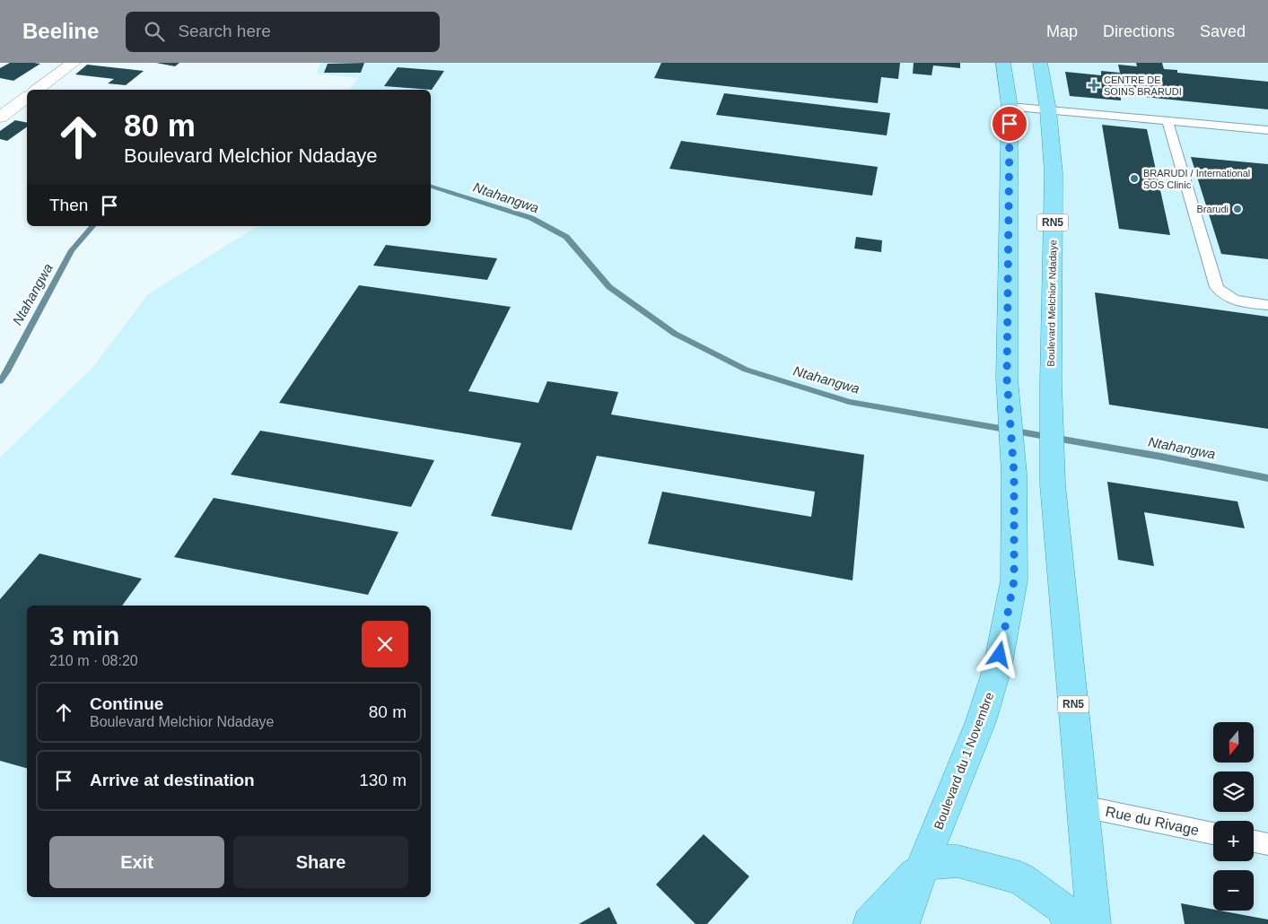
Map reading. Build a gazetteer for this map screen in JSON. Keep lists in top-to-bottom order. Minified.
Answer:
{"streets":{"main road":["RN5","Boulevard Melchior Ndadaye","Boulevard du 1 Novembre"],"lane":["Rue du Rivage"]},"crossings":[["RN5","Boulevard Melchior Ndadaye"],["RN5","Rue du Rivage"],["Boulevard Melchior Ndadaye","Rue du Rivage"]],"water":["Ntahangwa"],"places":{"health":["CENTRE DE SOINS BRARUDI"],"other":["BRARUDI / International SOS Clinic","Brarudi"]},"north":"bottom","page":{"header":"Beeline","search":"Search here","nav":["Map","Directions","Saved"],"turn":["80 m","Boulevard Melchior Ndadaye"],"then":"Then","heading":["3 min","210 m · 08:20"],"list":[{"name":"Continue","note":"Boulevard Melchior Ndadaye","value":"80 m"},{"name":"Arrive at destination","value":"130 m"}],"map_buttons":["+","−"],"buttons":["Exit","Share"]}}
